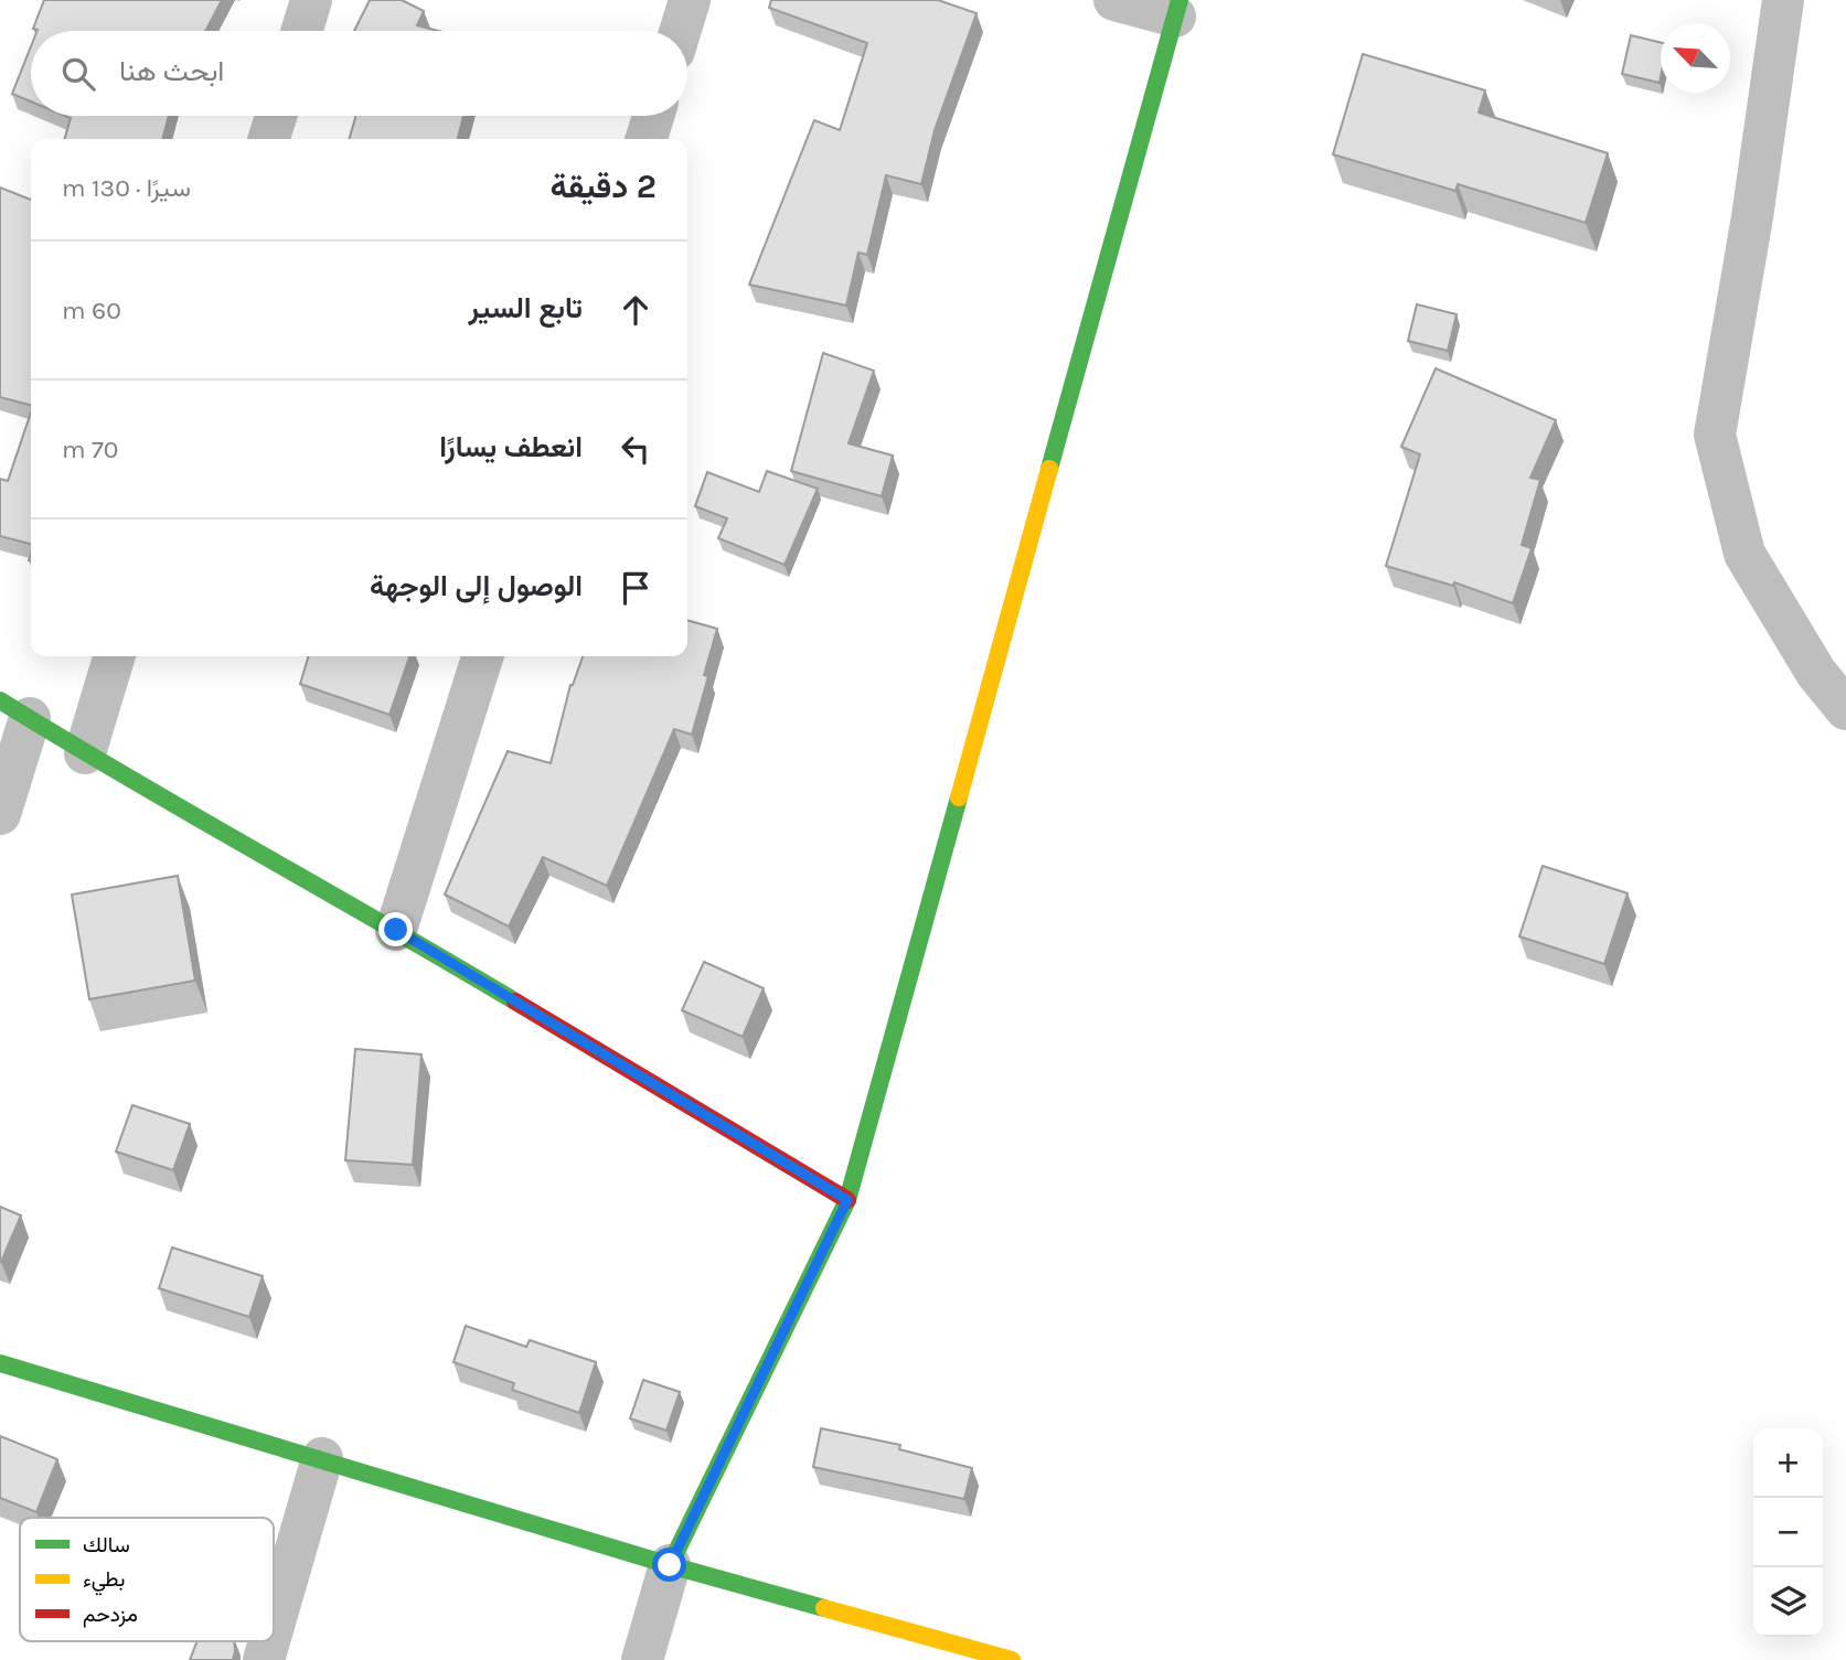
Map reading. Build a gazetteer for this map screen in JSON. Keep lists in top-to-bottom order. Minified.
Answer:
{"legend":["سالك","بطيء","مزدحم"],"north":"top left","page":{"search":"ابحث هنا","heading":["2 دقيقة","سيرًا · 130 m"],"list":[["تابع السير","60 m"],["انعطف يسارًا","70 m"],"الوصول إلى الوجهة"],"map_buttons":["+","−"]}}
